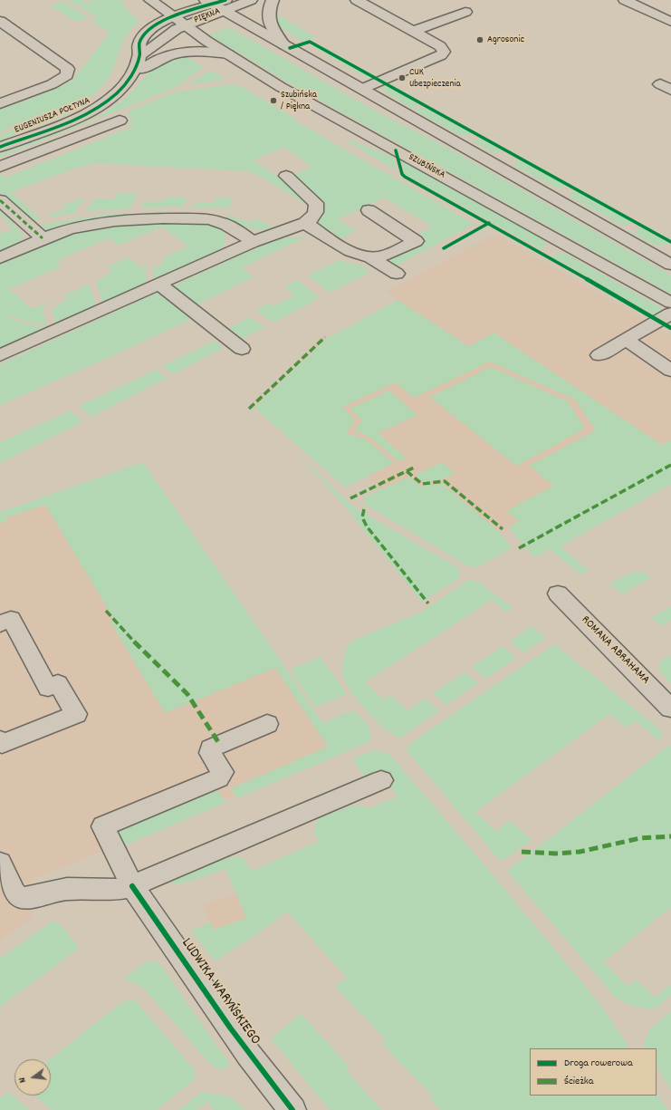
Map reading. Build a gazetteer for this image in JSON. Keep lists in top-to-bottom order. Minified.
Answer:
{"streets":{"main road":["PIĘKNA","EUGENIUSZA POŁTYNA","SZUBIŃSKA","ROMANA ABRAHAMA","LUDWIKA WARYŃSKIEGO"]},"crossings":[["PIĘKNA","EUGENIUSZA POŁTYNA"],["PIĘKNA","SZUBIŃSKA"],["EUGENIUSZA POŁTYNA","SZUBIŃSKA"]],"places":["Agrosonic","CUK Ubezpieczenia","Szubińska / Piękna"],"legend":["Droga rowerowa","Ścieżka"],"north":"left"}
